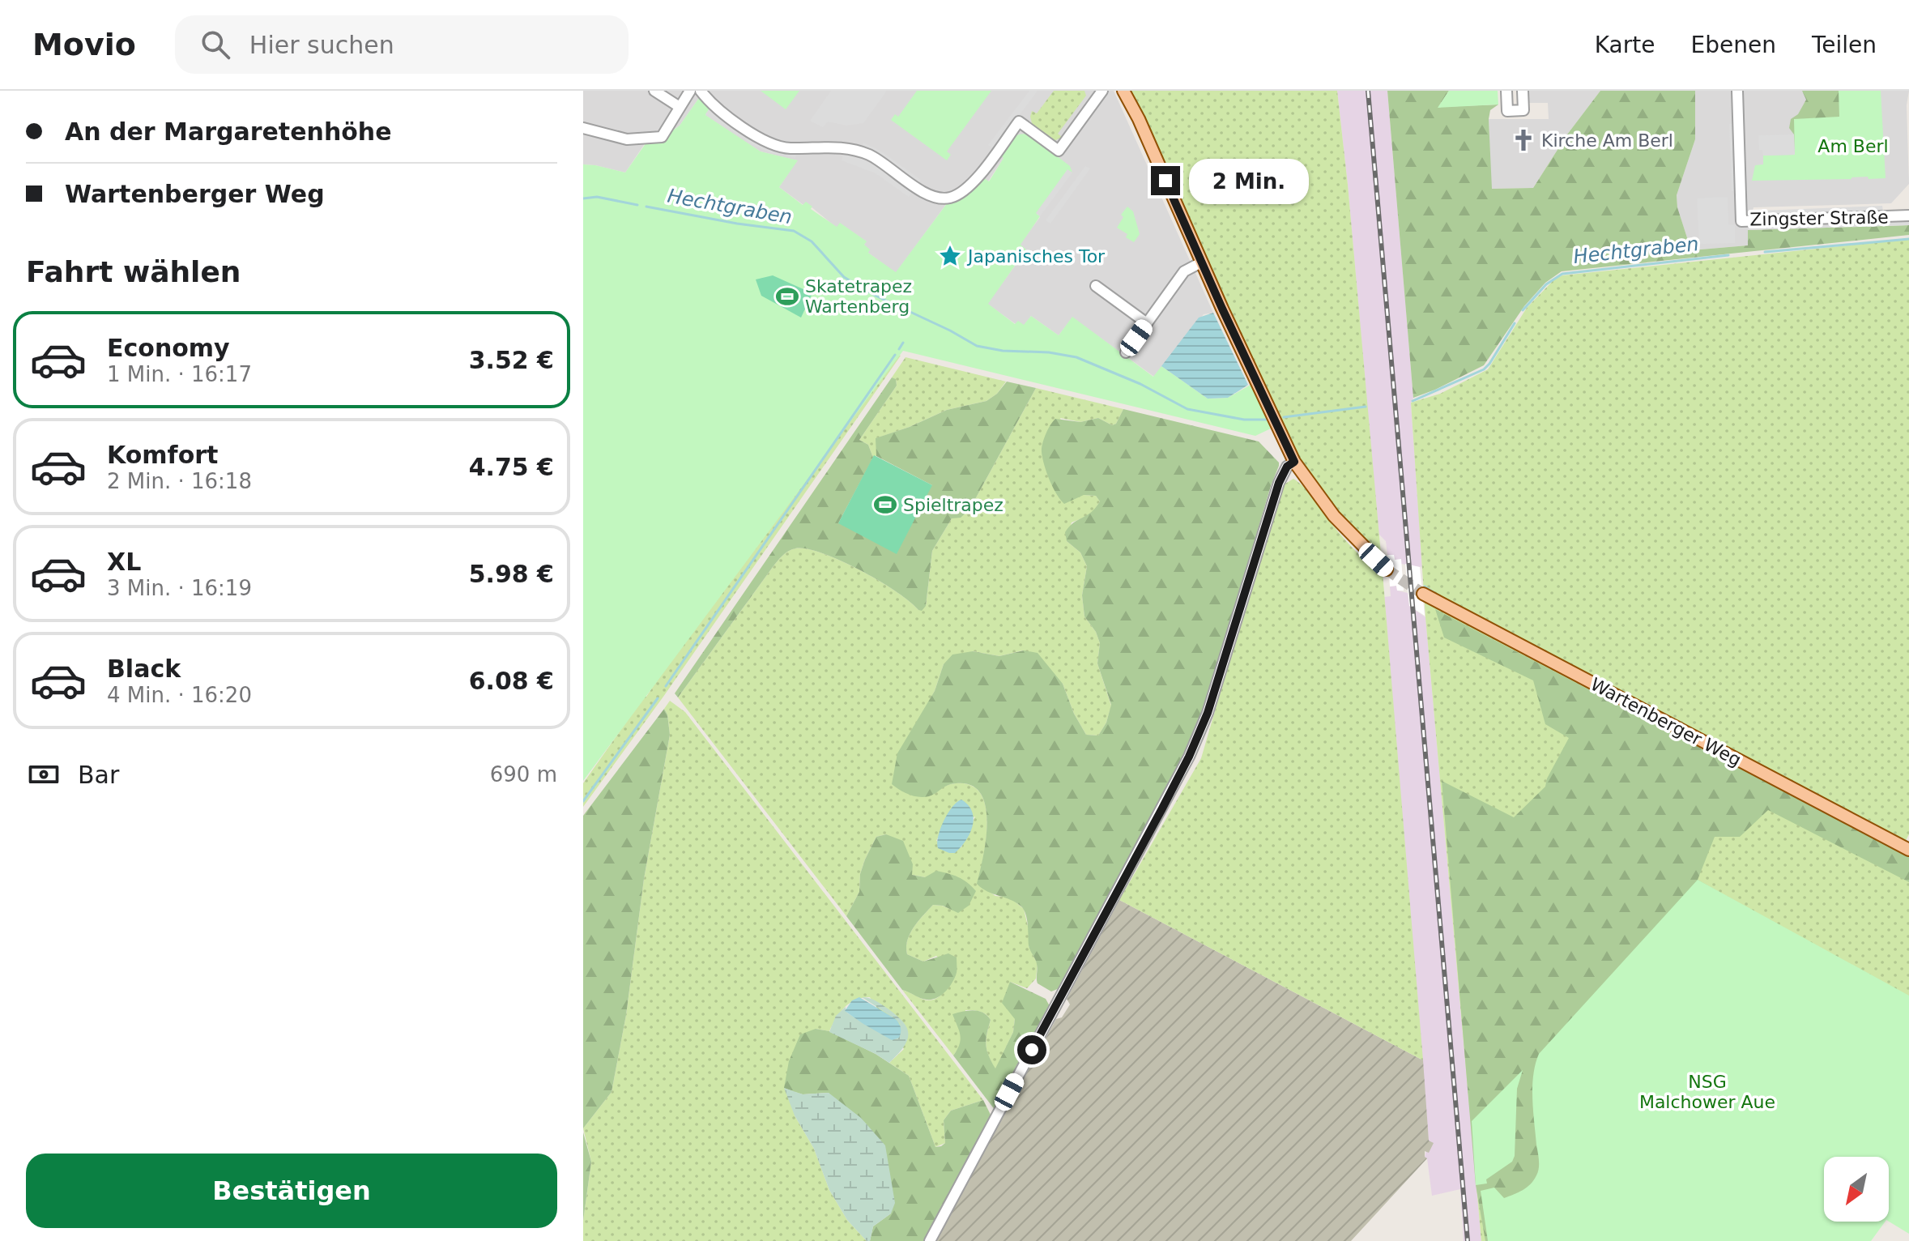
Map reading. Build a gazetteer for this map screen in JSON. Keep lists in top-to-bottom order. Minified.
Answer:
{"streets":{"main road":["Wartenberger Weg"],"street":["Zingster Straße"]},"water":["Hechtgraben"],"parks":["Am Berl","NSG Malchower Aue"],"places":{"church":["Kirche Am Berl"],"place":["Japanisches Tor"],"sports":["Skatetrapez Wartenberg","Spieltrapez"]},"north":"bottom left","page":{"header":"Movio","search":"Hier suchen","nav":["Karte","Ebenen","Teilen"],"banner":["An der Margaretenhöhe","Wartenberger Weg"],"bubble":"2 Min.","heading":"Fahrt wählen","list":[{"name":"Economy","note":"1 Min. · 16:17","value":"3.52 €"},{"name":"Komfort","note":"2 Min. · 16:18","value":"4.75 €"},{"name":"XL","note":"3 Min. · 16:19","value":"5.98 €"},{"name":"Black","note":"4 Min. · 16:20","value":"6.08 €"}],"pay":["Bar","690 m"],"buttons":"Bestätigen"}}
